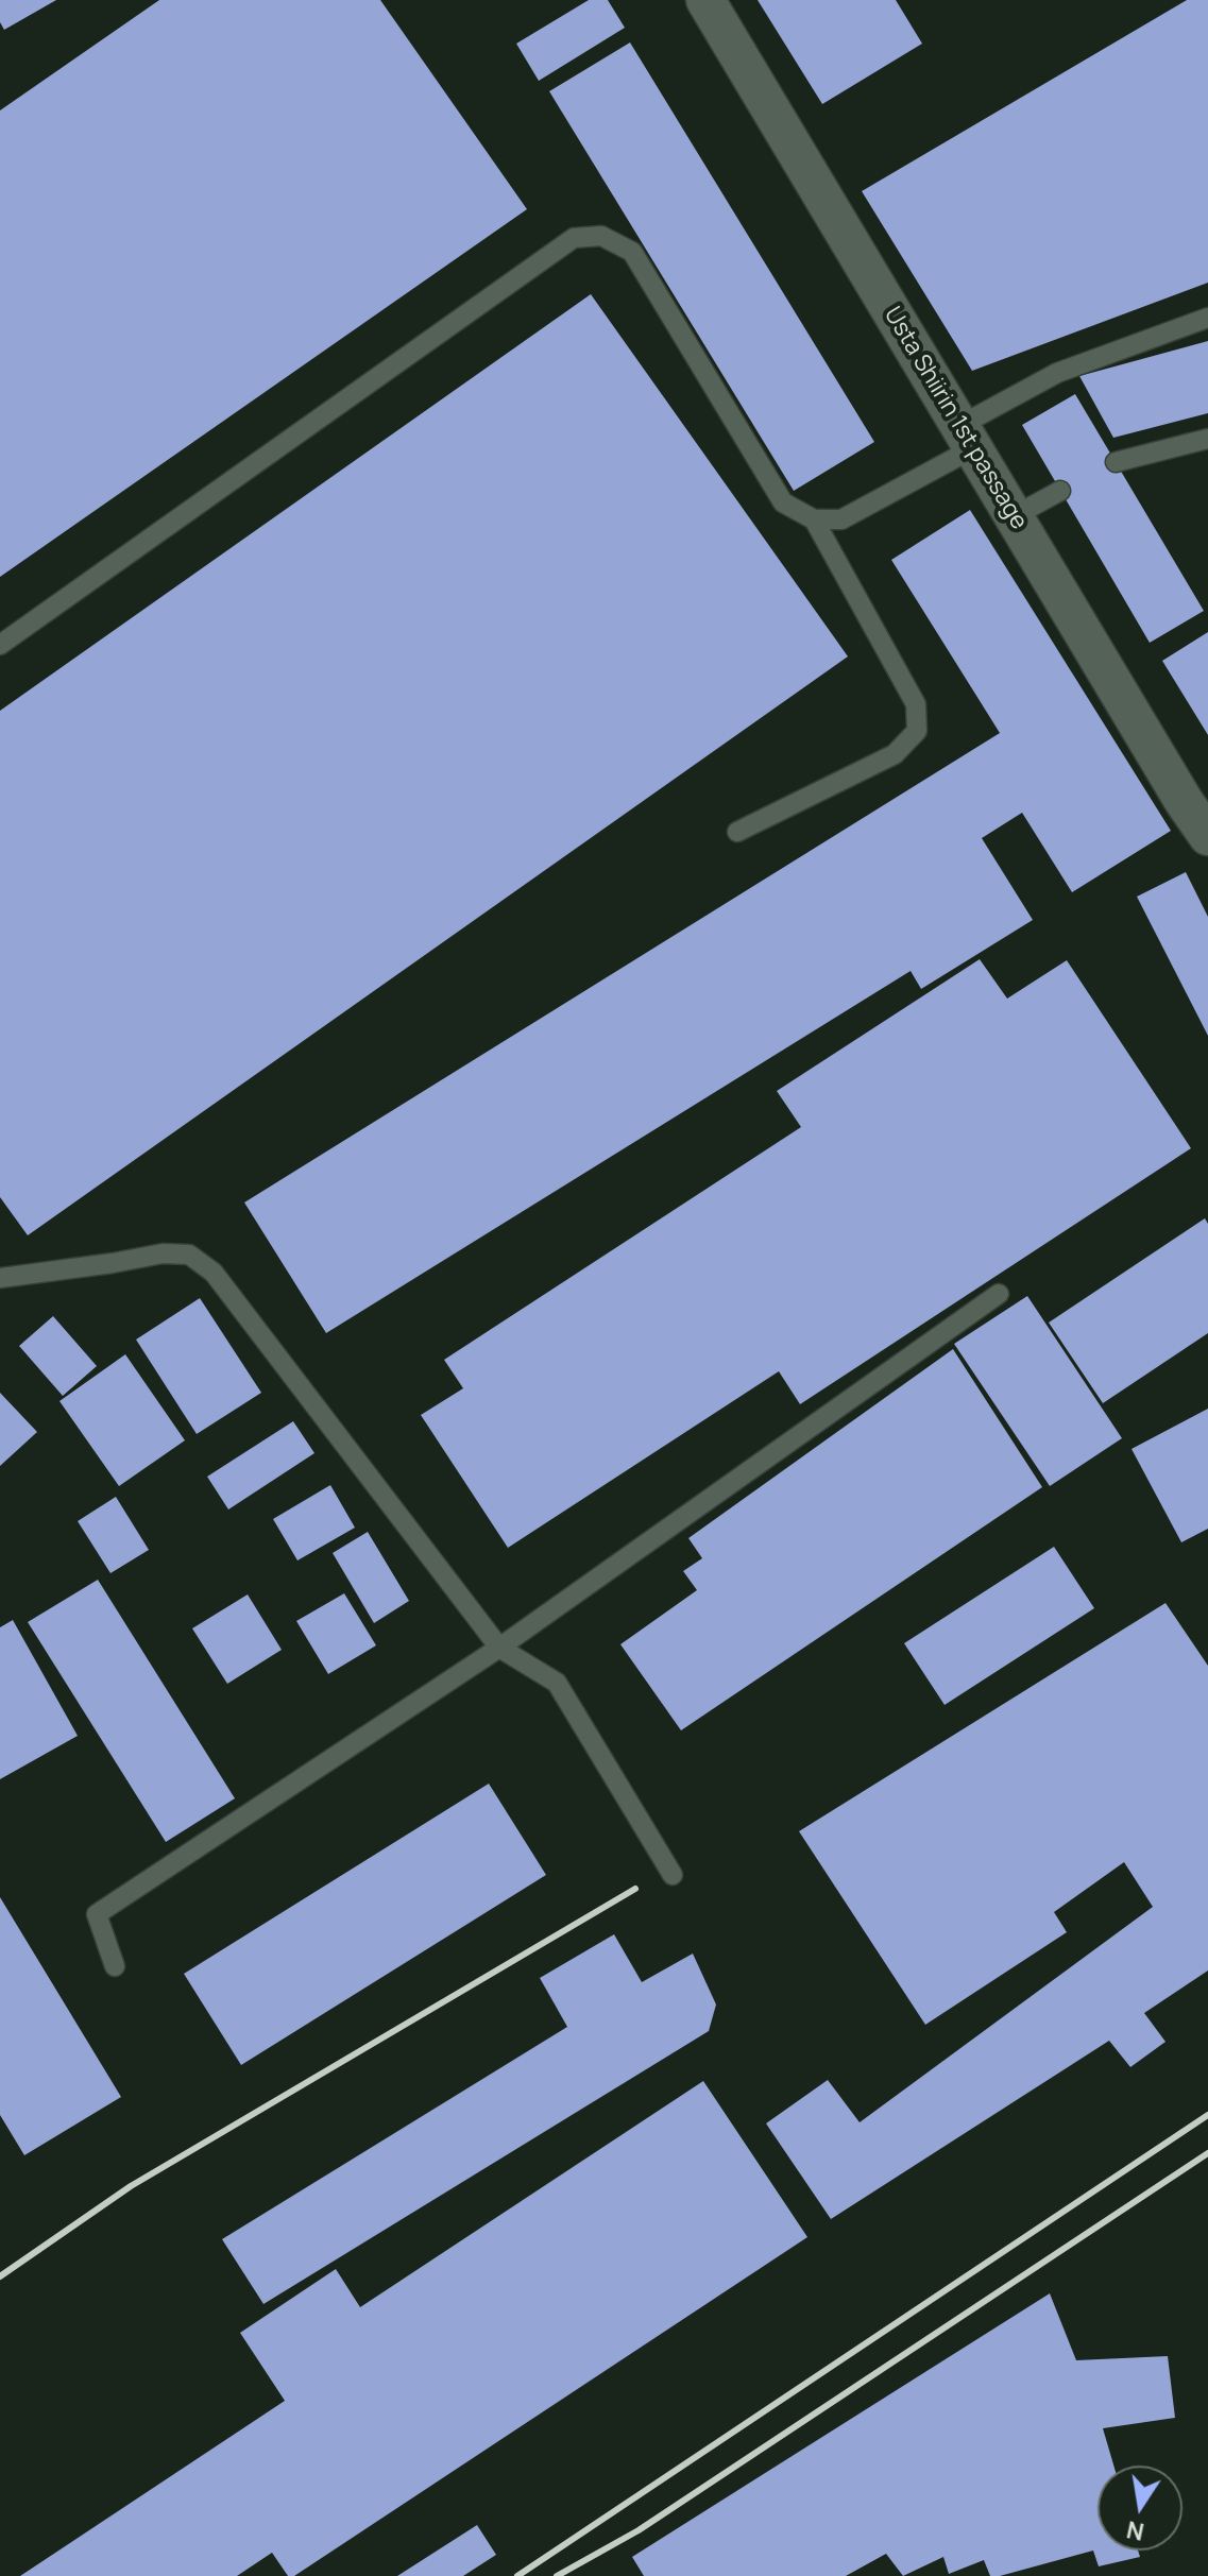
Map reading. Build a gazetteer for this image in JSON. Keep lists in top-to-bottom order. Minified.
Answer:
{"streets":{"street":["Usta Shiirin 1st passage"]},"north":"bottom"}
